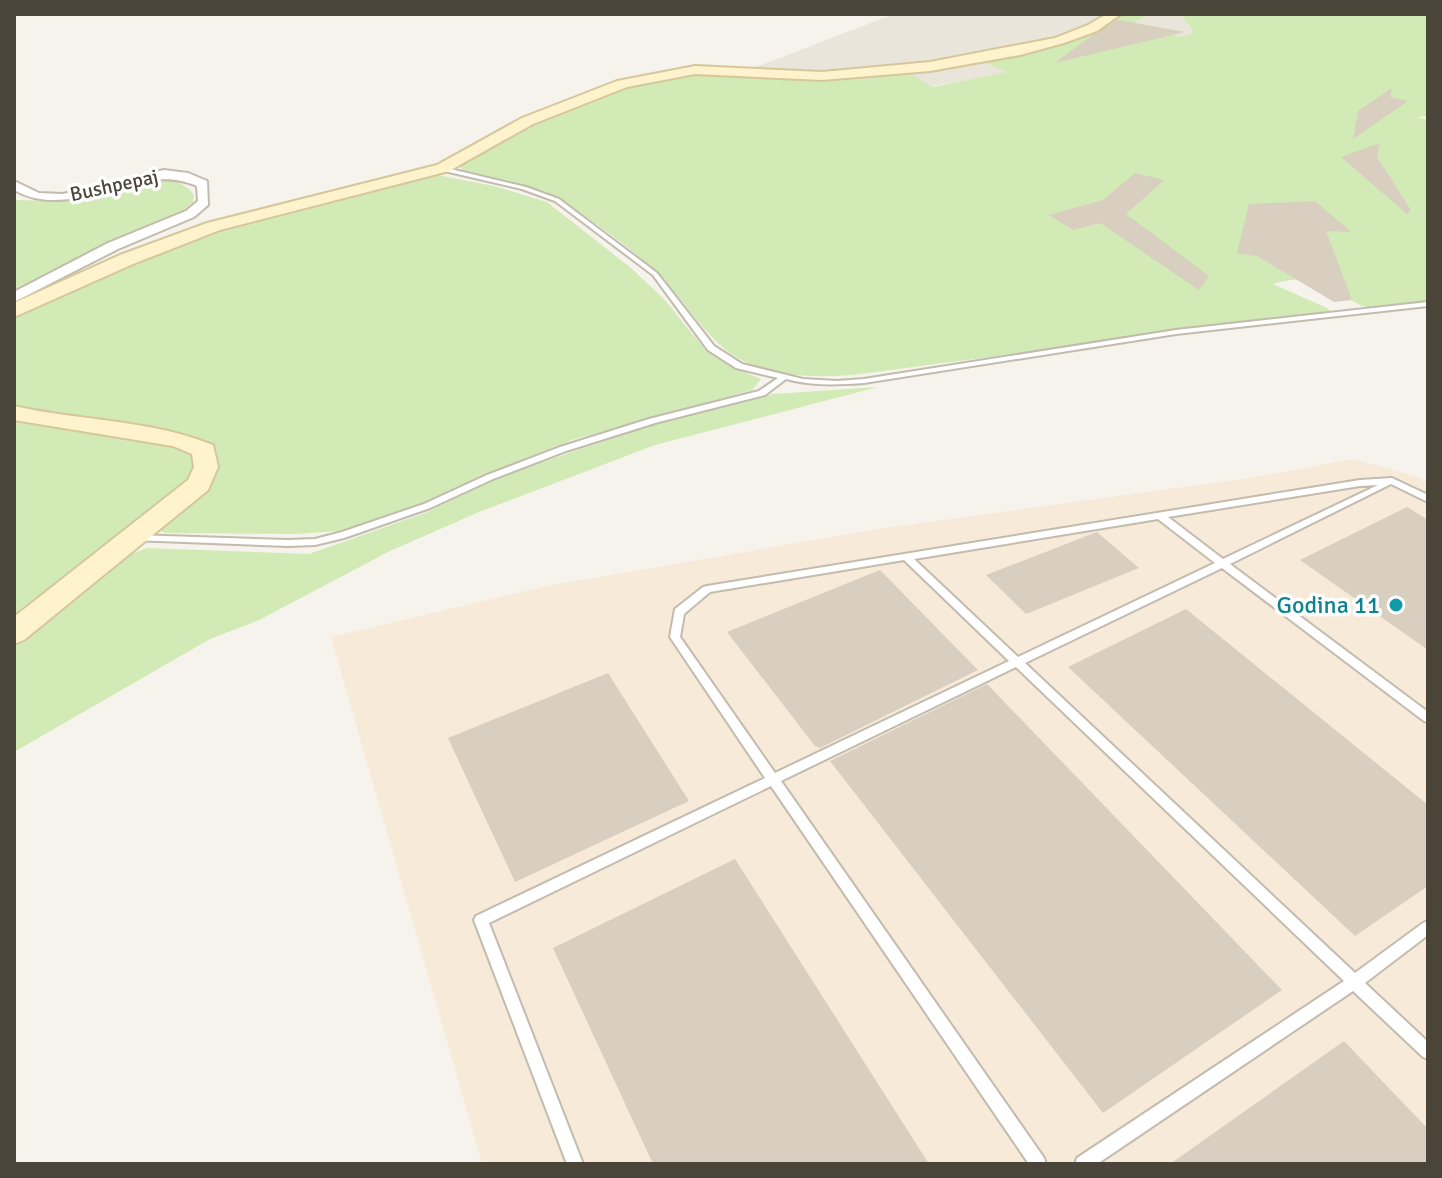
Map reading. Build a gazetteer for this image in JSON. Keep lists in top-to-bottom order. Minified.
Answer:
{"streets":{"street":["Bushpepaj"]},"places":["Godina 11"]}
